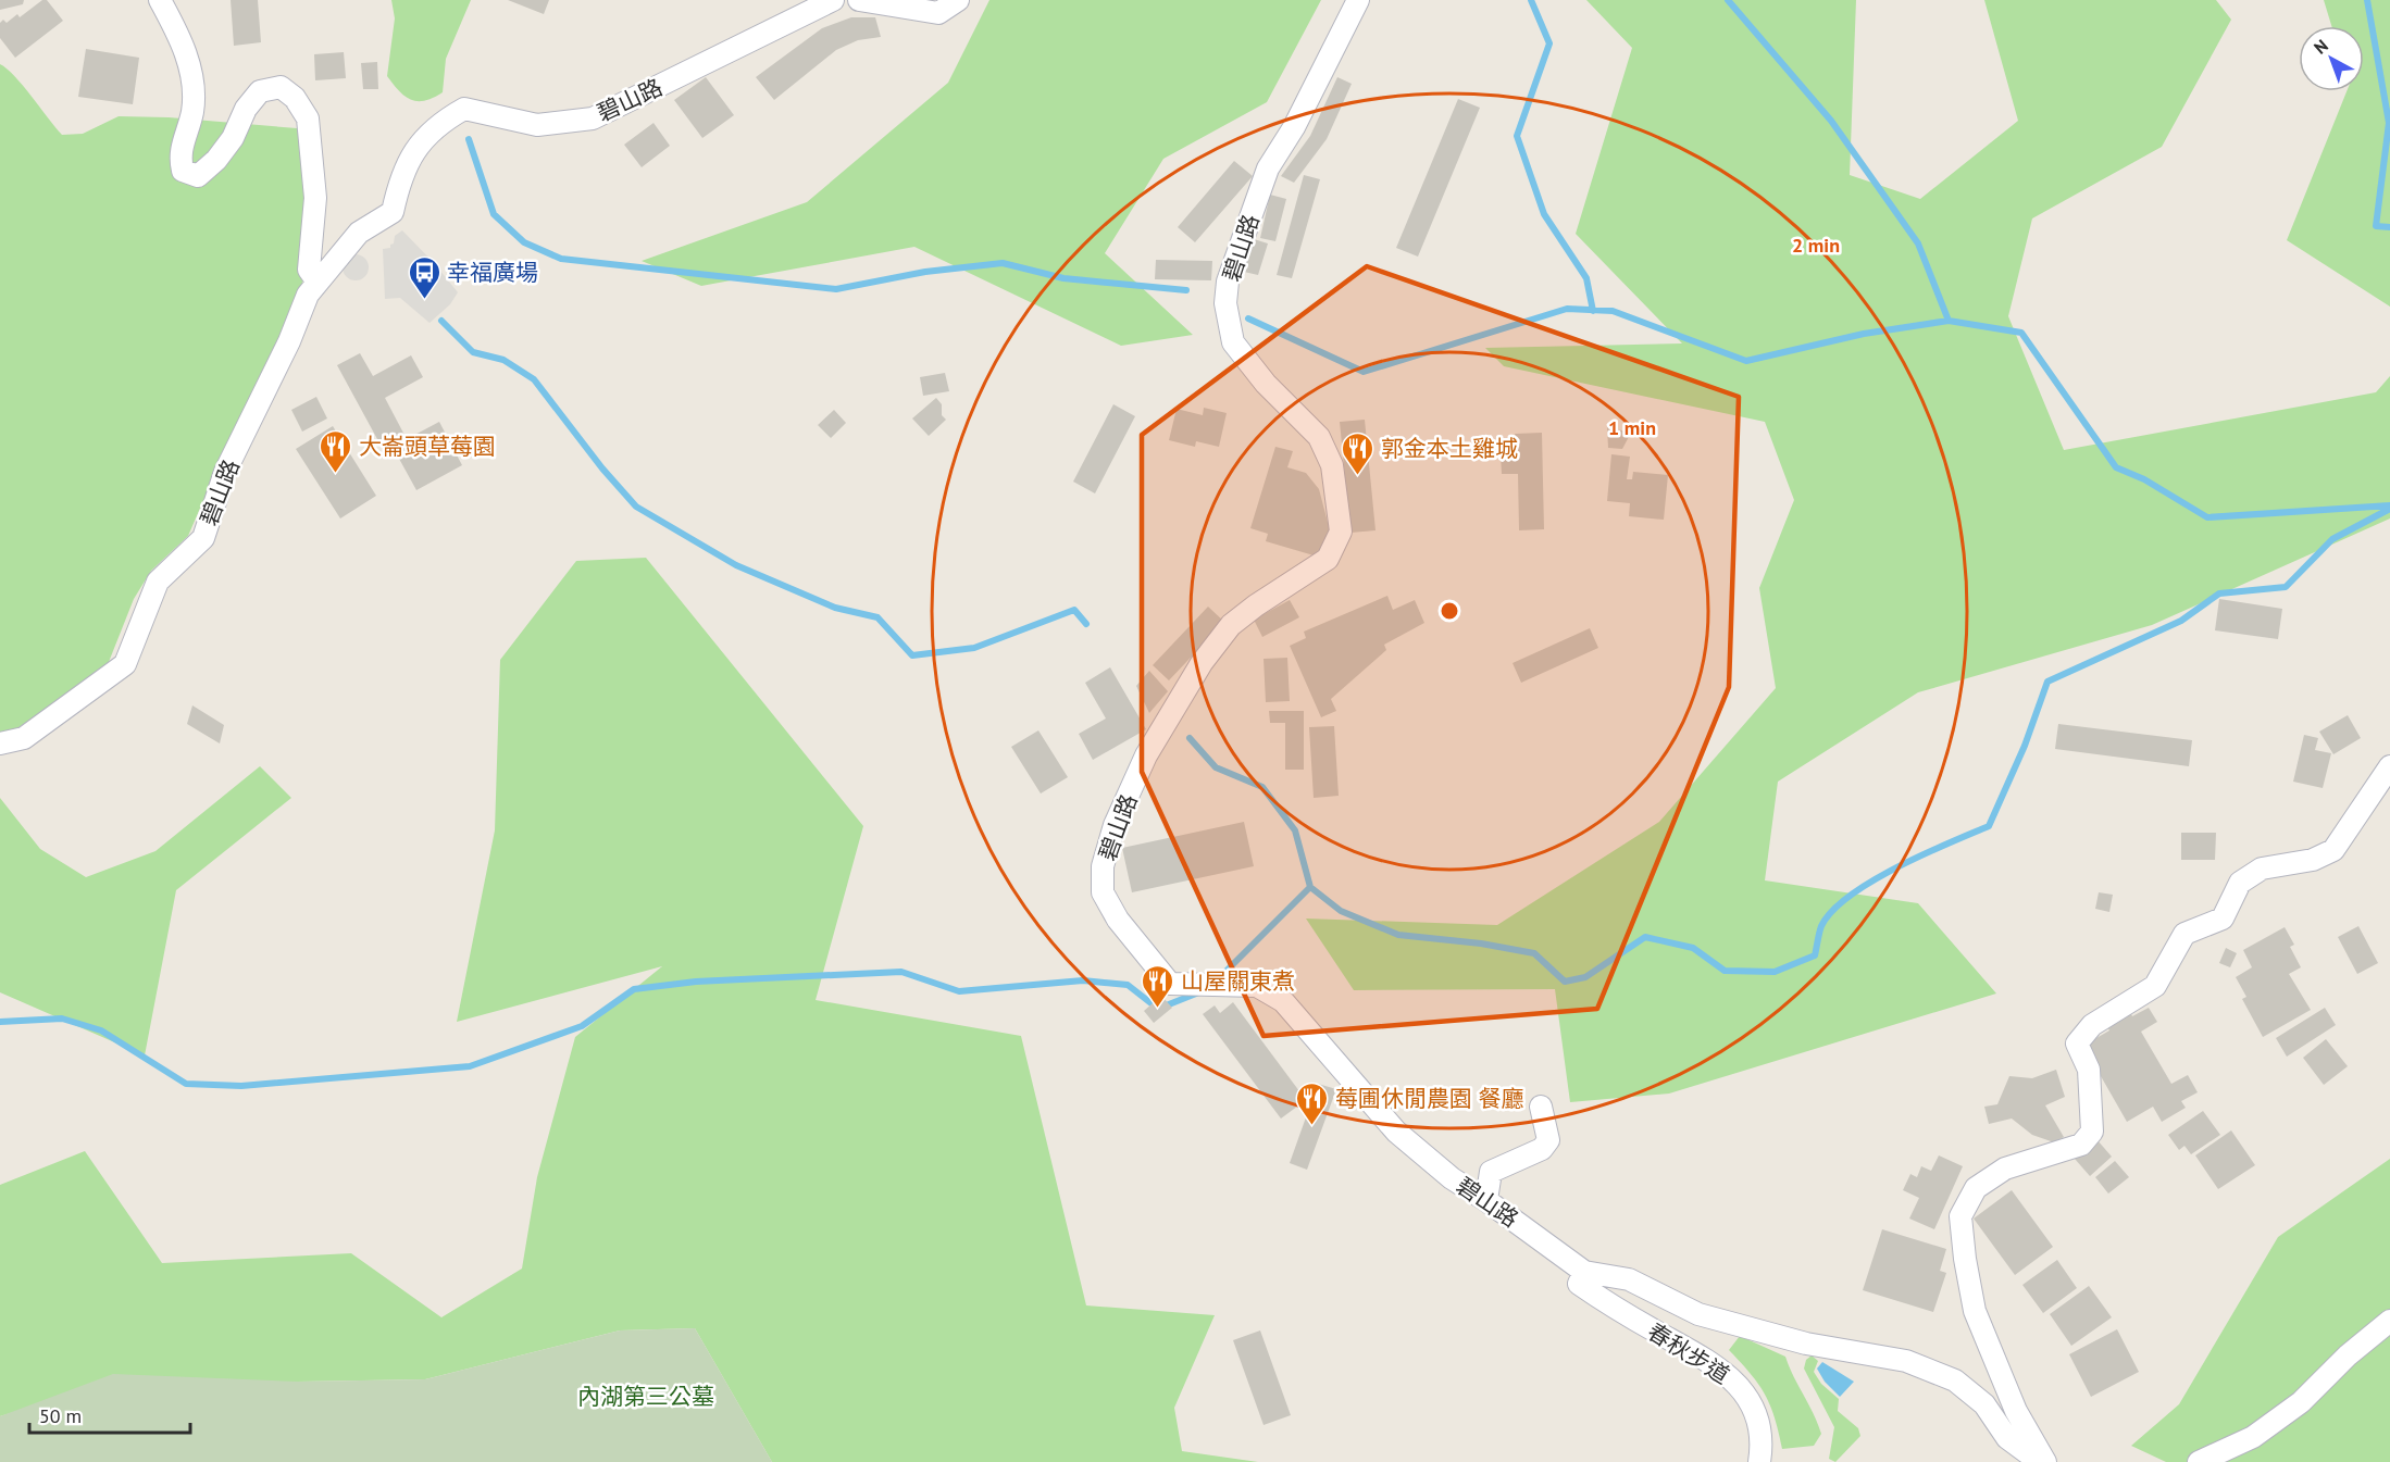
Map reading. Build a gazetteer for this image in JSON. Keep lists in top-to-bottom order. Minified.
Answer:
{"streets":{"street":["碧山路","春秋步道"]},"crossings":[["碧山路","春秋步道"]],"parks":["內湖第三公墓"],"places":{"bus stop":["幸福廣場"],"restaurant":["大崙頭草莓園","郭金本土雞城","山屋關東煮","莓圃休閒農園 餐廳"]},"scale_bar":"50 m","north":"top left","rings":["2 min","1 min"]}
